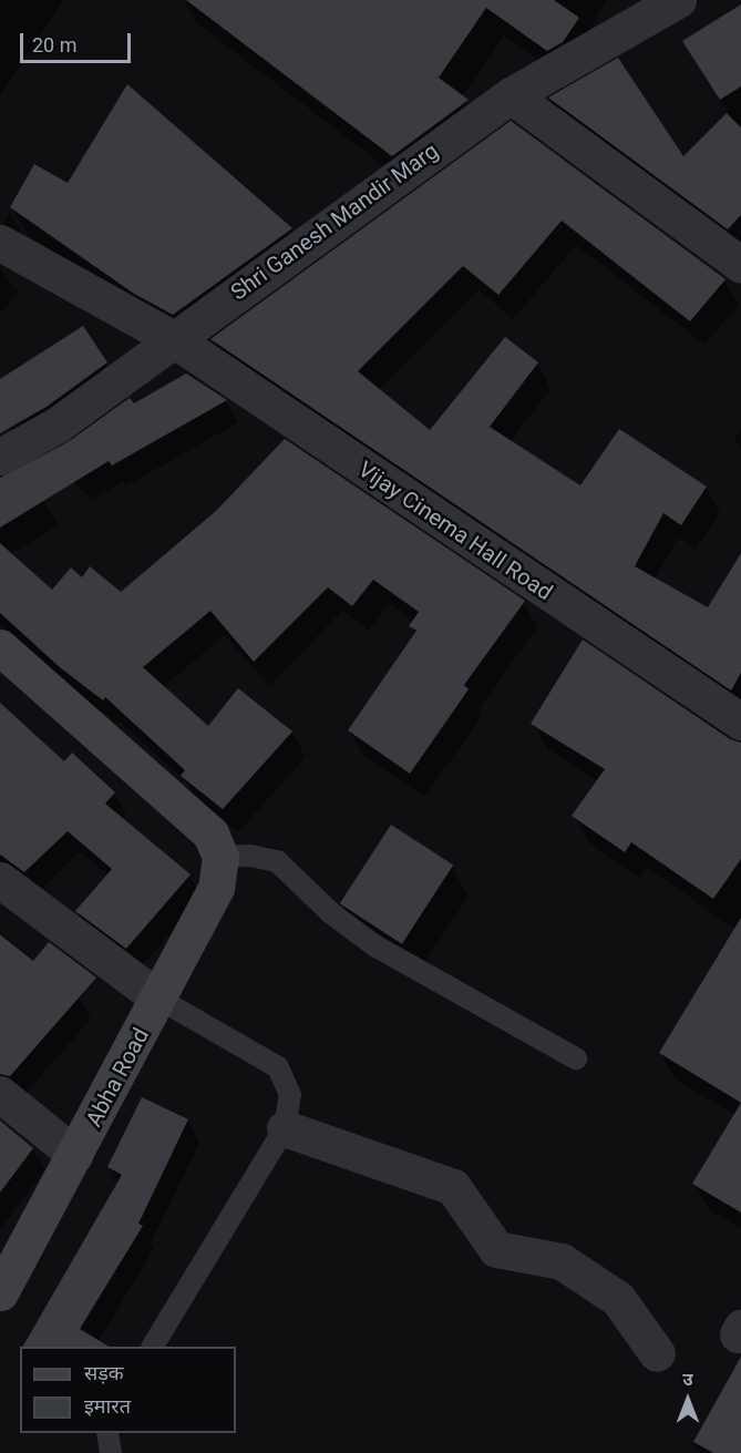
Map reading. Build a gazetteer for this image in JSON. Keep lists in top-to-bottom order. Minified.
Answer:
{"streets":{"street":["Shri Ganesh Mandir Marg","Vijay Cinema Hall Road","Abha Road"]},"crossings":[["Shri Ganesh Mandir Marg","Vijay Cinema Hall Road"]],"legend":["सड़क","इमारत"],"scale_bar":"20 m","north":"top"}
